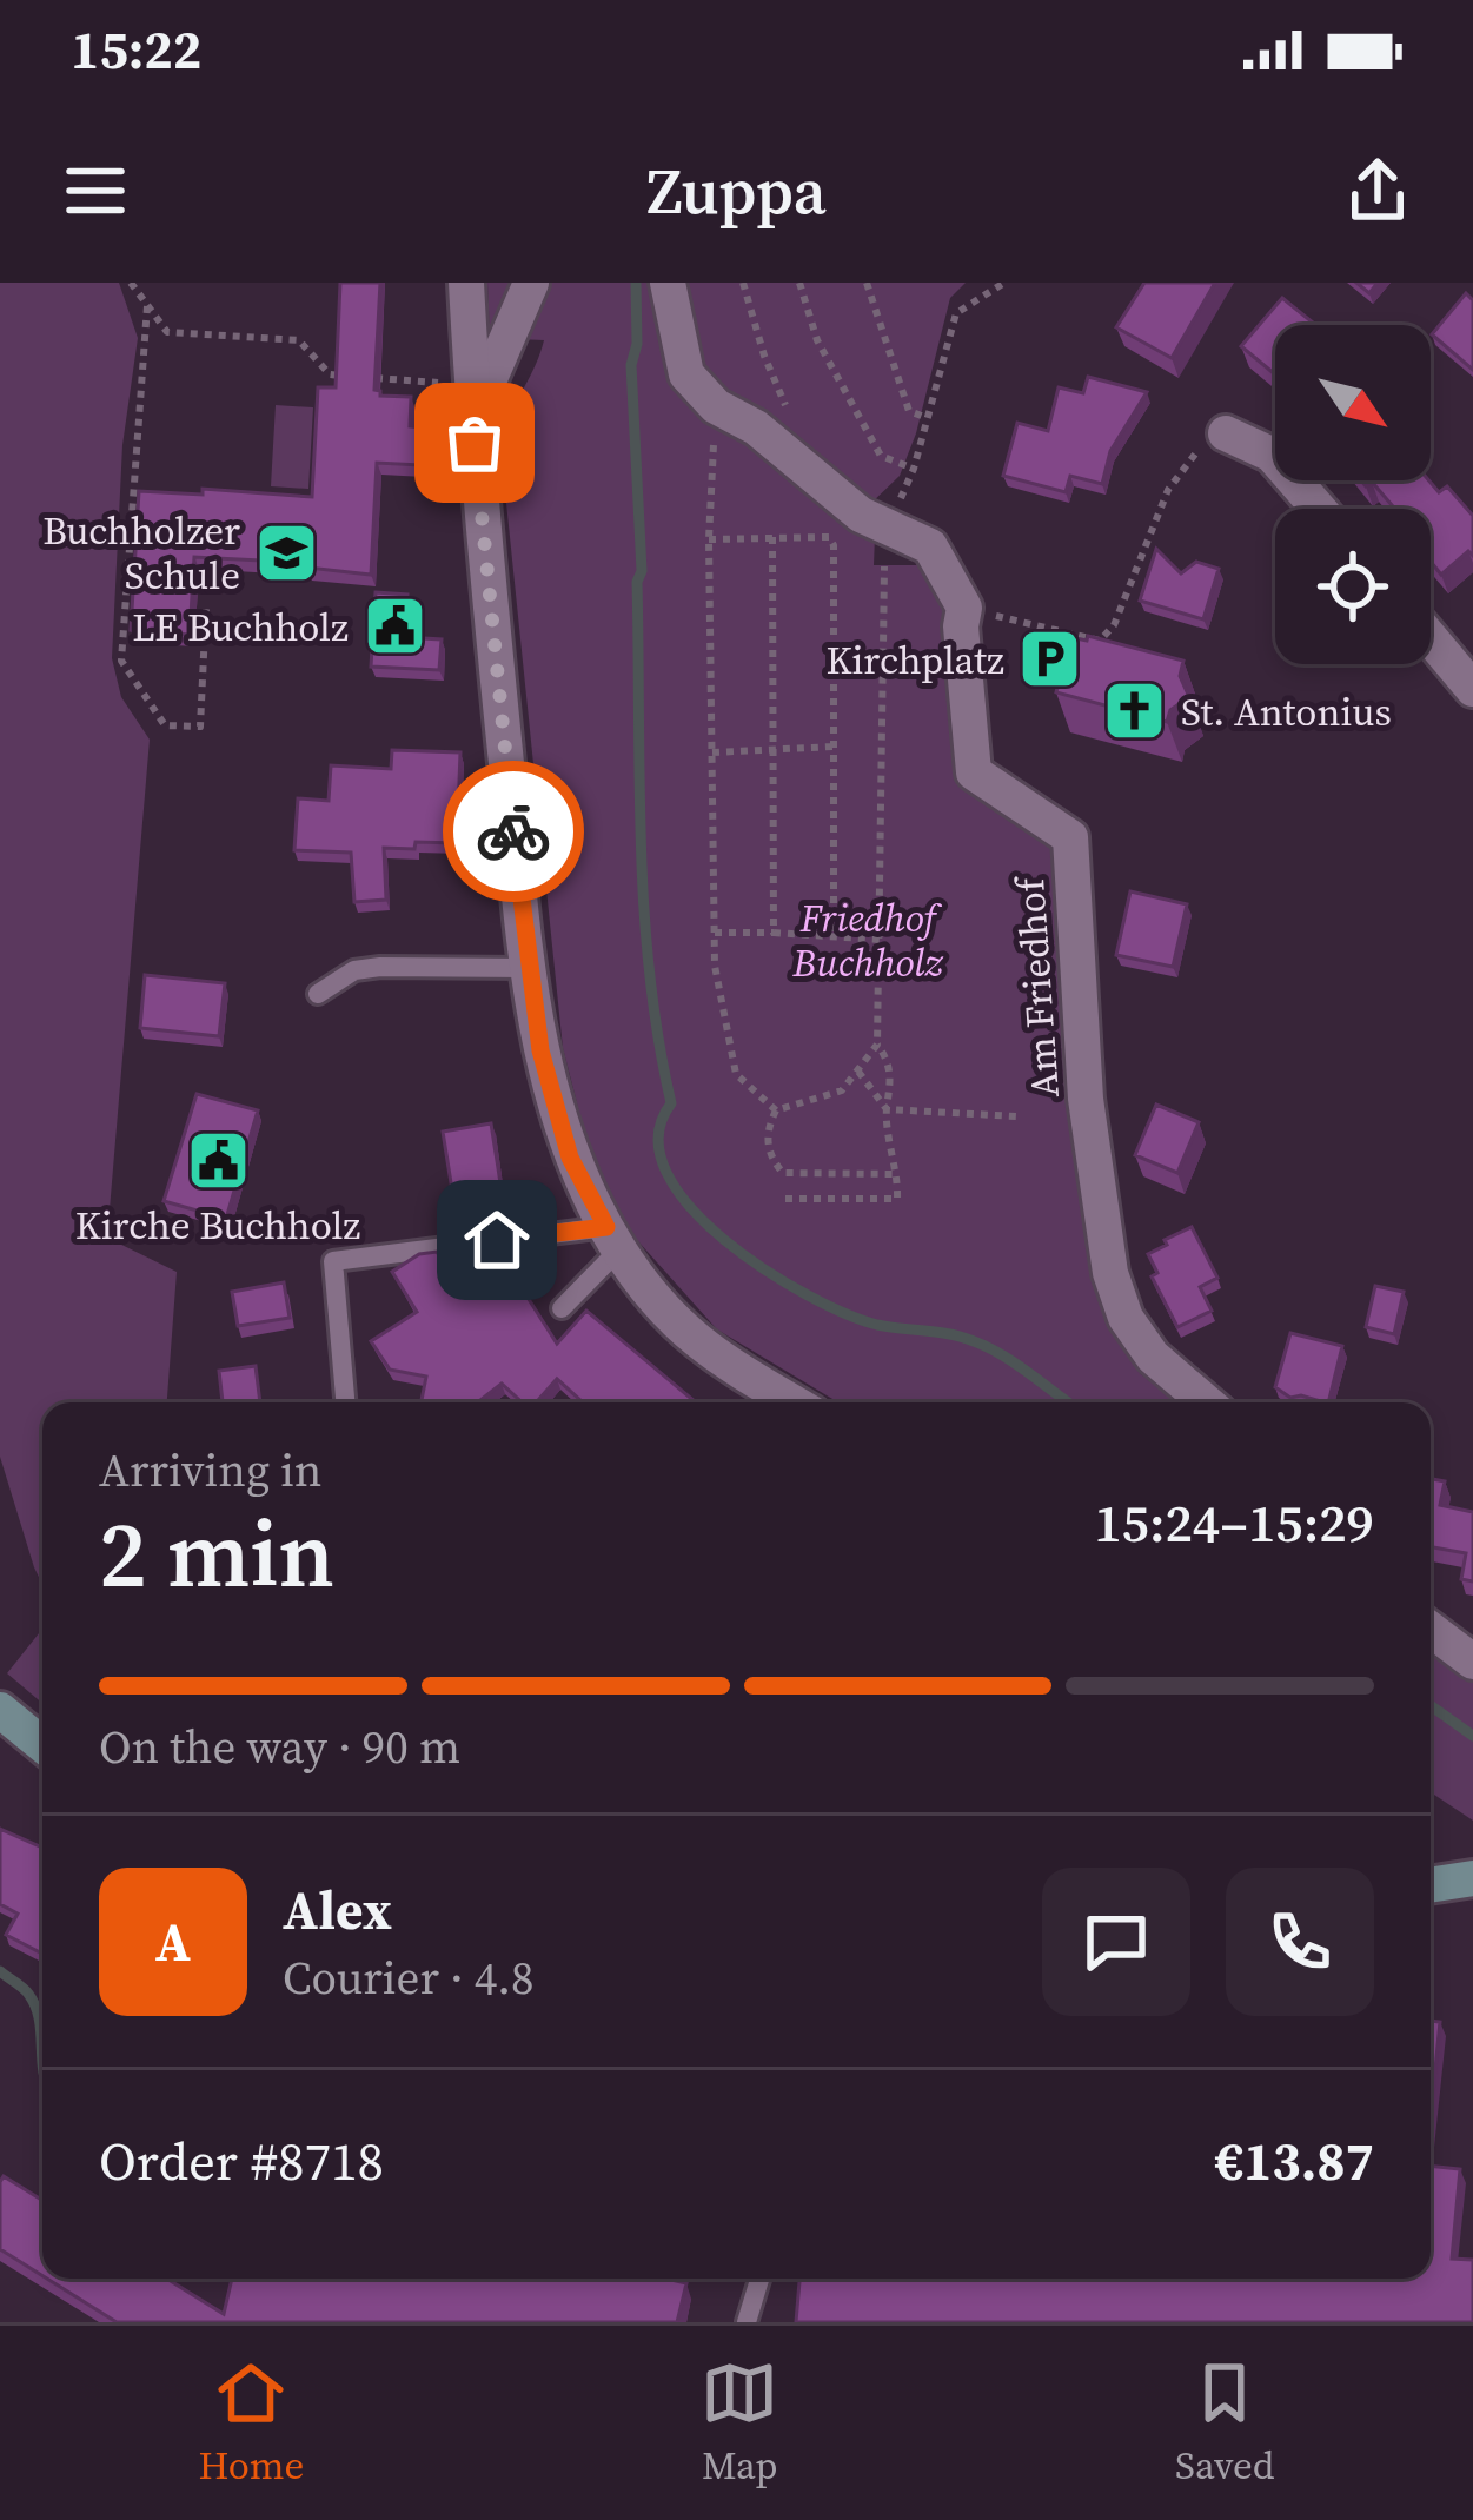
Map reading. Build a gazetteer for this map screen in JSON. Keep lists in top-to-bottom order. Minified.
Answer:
{"streets":{"street":["Am Friedhof"]},"parks":["Friedhof Buchholz"],"places":{"school or university":["Buchholzer Schule"],"public building":["LE Buchholz","Kirche Buchholz"],"parking":["Kirchplatz"],"church":["St. Antonius"]},"north":"bottom right","page":{"status":"15:22","header":"Zuppa","heading":["2 min","Arriving in","15:24–15:29"],"panel":["Alex","Courier · 4.8","Order #8718","€13.87"],"bar":"On the way · 90 m","round":"A","tabs":["Home","Map","Saved"]}}
